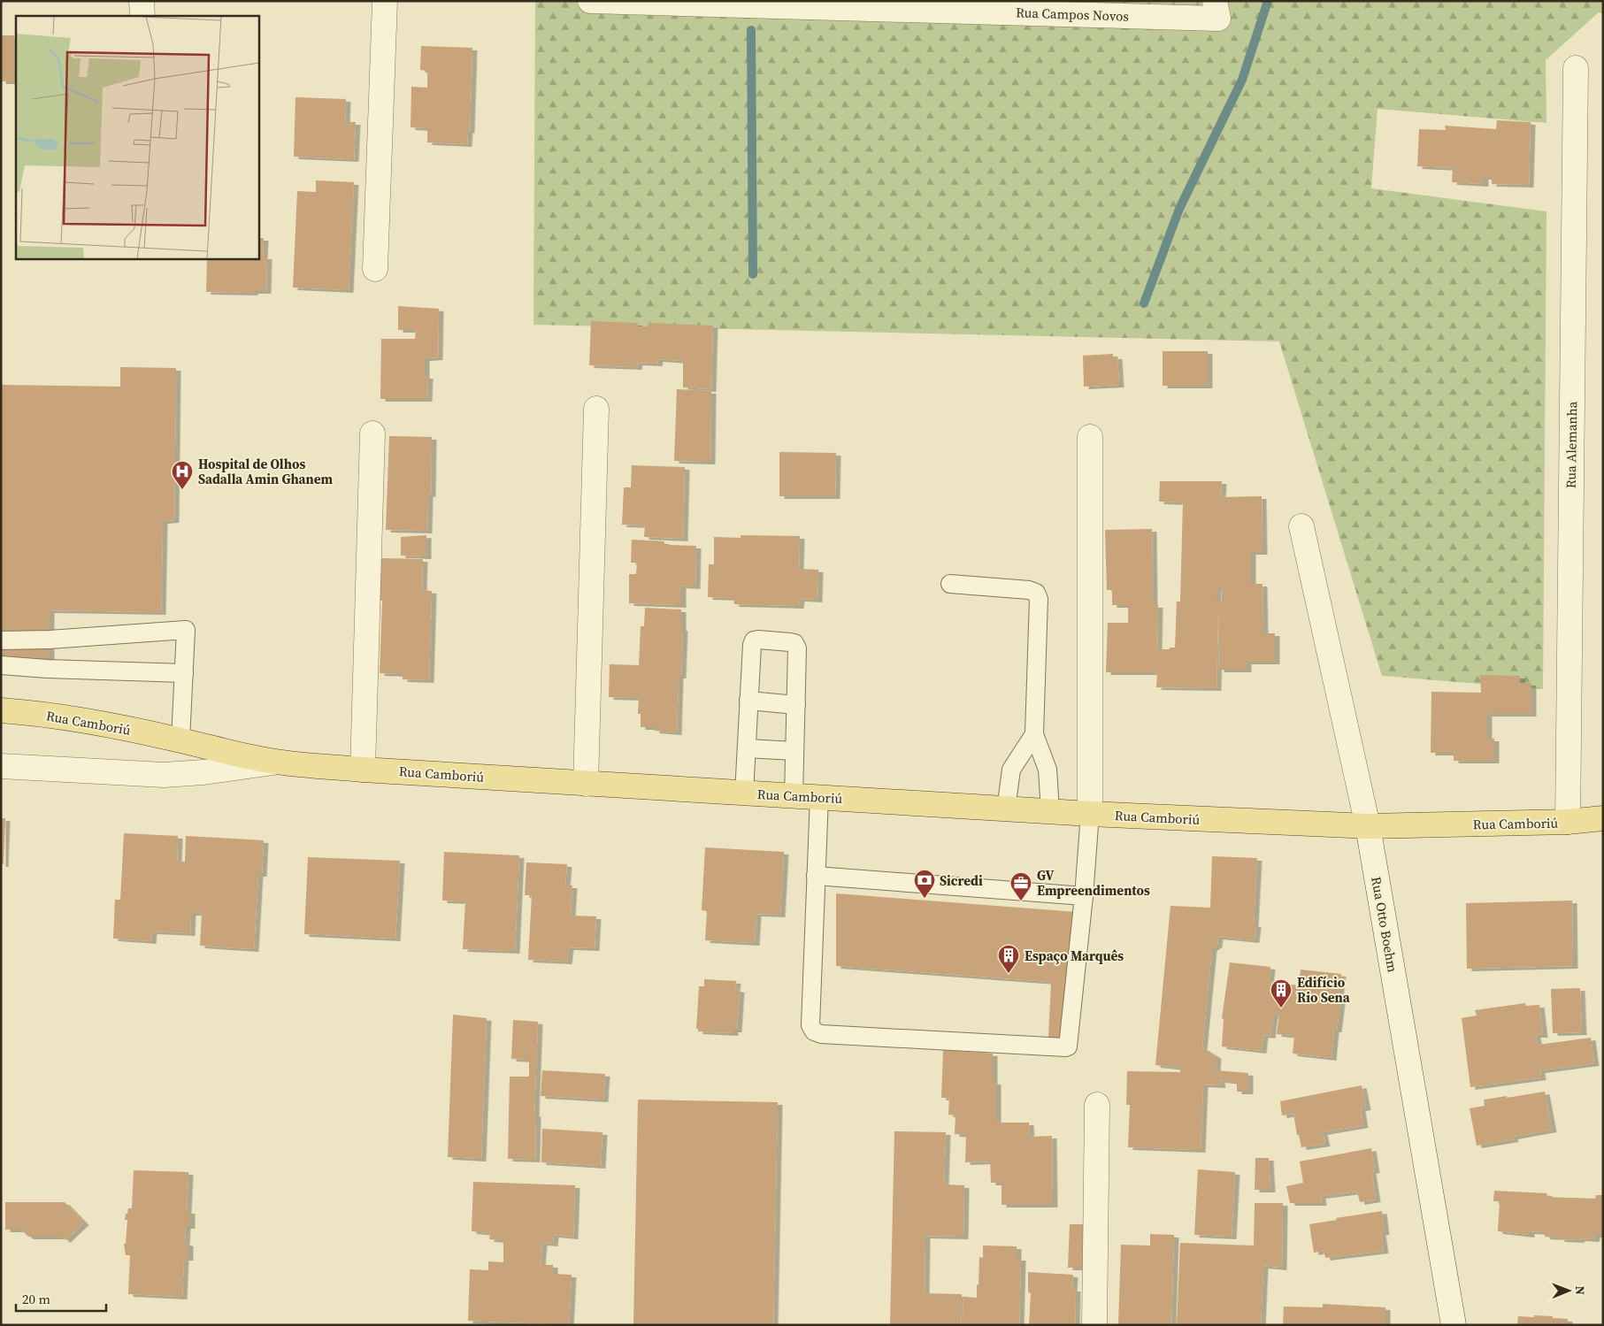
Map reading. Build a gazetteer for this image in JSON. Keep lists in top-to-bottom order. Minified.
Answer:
{"streets":{"main road":["Rua Camboriú"],"street":["Rua Campos Novos","Rua Alemanha","Rua Otto Boehm"]},"crossings":[["Rua Alemanha","Rua Camboriú"],["Rua Camboriú","Rua Otto Boehm"]],"places":{"hospital":["Hospital de Olhos Sadalla Amin Ghanem"],"bank":["Sicredi"],"office":["GV Empreendimentos"],"building":["Espaço Marquês","Edifício Rio Sena"]},"scale_bar":"20 m","north":"right"}
